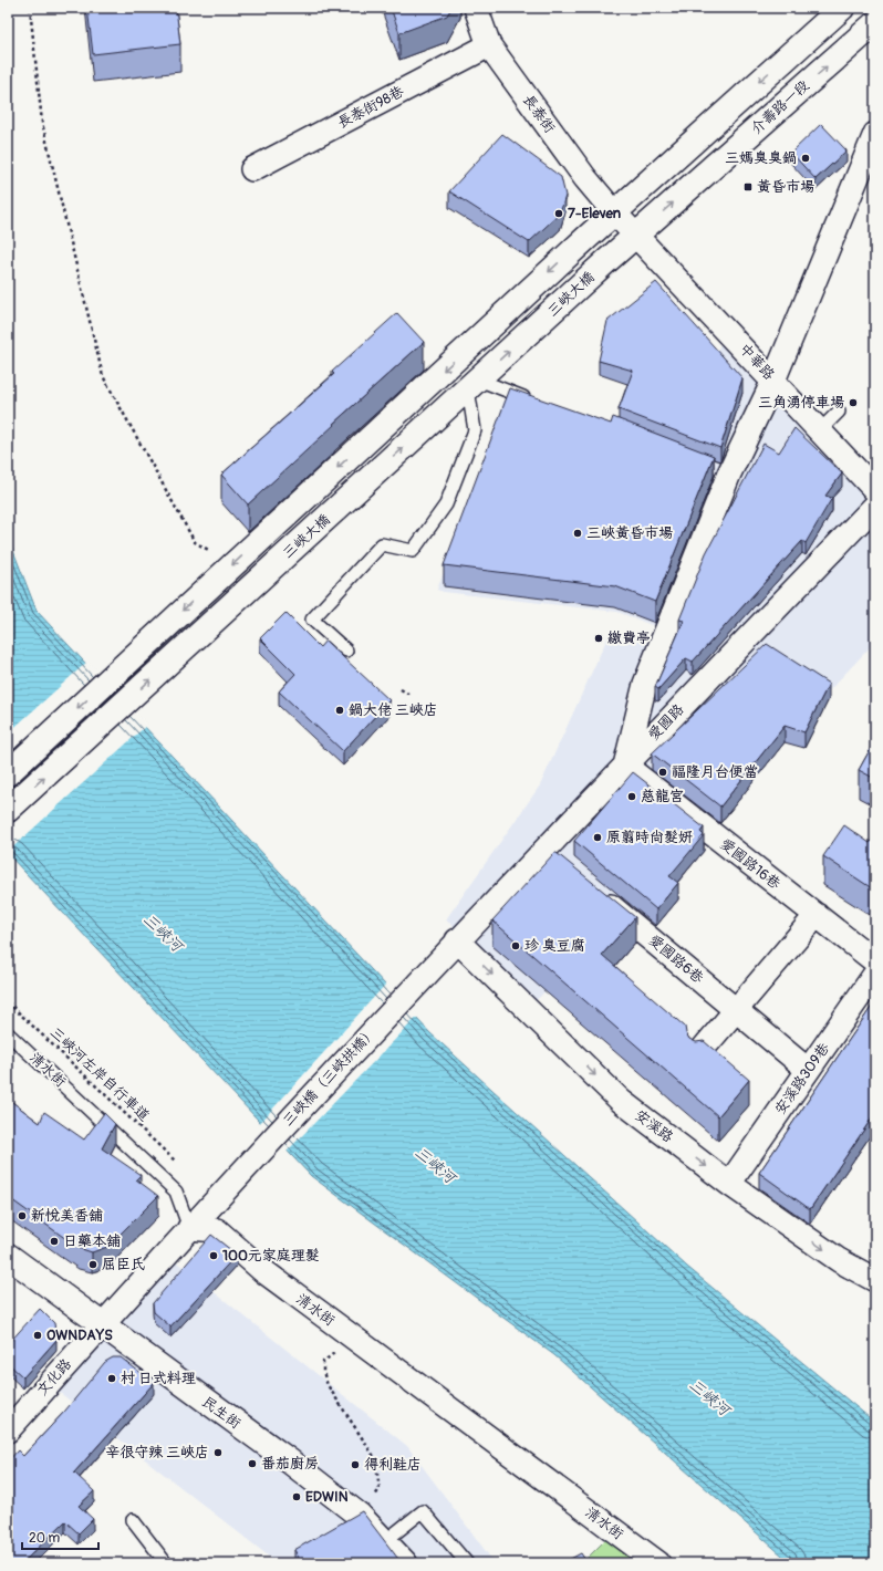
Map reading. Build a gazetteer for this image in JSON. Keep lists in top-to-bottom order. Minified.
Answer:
{"streets":{"main road":["介壽路一段","三峽大橋","民生街"],"street":["長泰街98巷","長泰街","中華路","愛國路","愛國路16巷","愛國路6巷","清水街","三峽橋（三峽拱橋）","安溪路309巷","安溪路","文化路"],"path":["三峽河左岸自行車道"]},"crossings":[["長泰街98巷","長泰街"],["介壽路一段","長泰街"],["介壽路一段","三峽大橋"],["介壽路一段","中華路"],["長泰街","三峽大橋"],["長泰街","中華路"],["愛國路","愛國路16巷"],["愛國路","三峽橋（三峽拱橋）"],["愛國路","安溪路"],["愛國路6巷","安溪路309巷"],["清水街","三峽橋（三峽拱橋）"],["三峽橋（三峽拱橋）","安溪路"],["三峽橋（三峽拱橋）","文化路"],["三峽橋（三峽拱橋）","民生街"],["安溪路309巷","安溪路"],["文化路","民生街"]],"one_way":["安溪路"],"water":["三峽河"],"places":{"other":["三媽臭臭鍋","7-Eleven","三角湧停車場","三峽黃昏市場","繳費亭","鍋大佬 三峽店","福隆月台便當","慈龍宮","原翦時尚髮妍","珍 臭豆腐","新悅美香舖","日藥本舖","100元家庭理髮","屈臣氏","OWNDAYS","村 日式料理","辛很守辣 三峽店","番茄廚房","得利鞋店","EDWIN"],"transit":["黃昏市場"]},"scale_bar":"20 m"}
